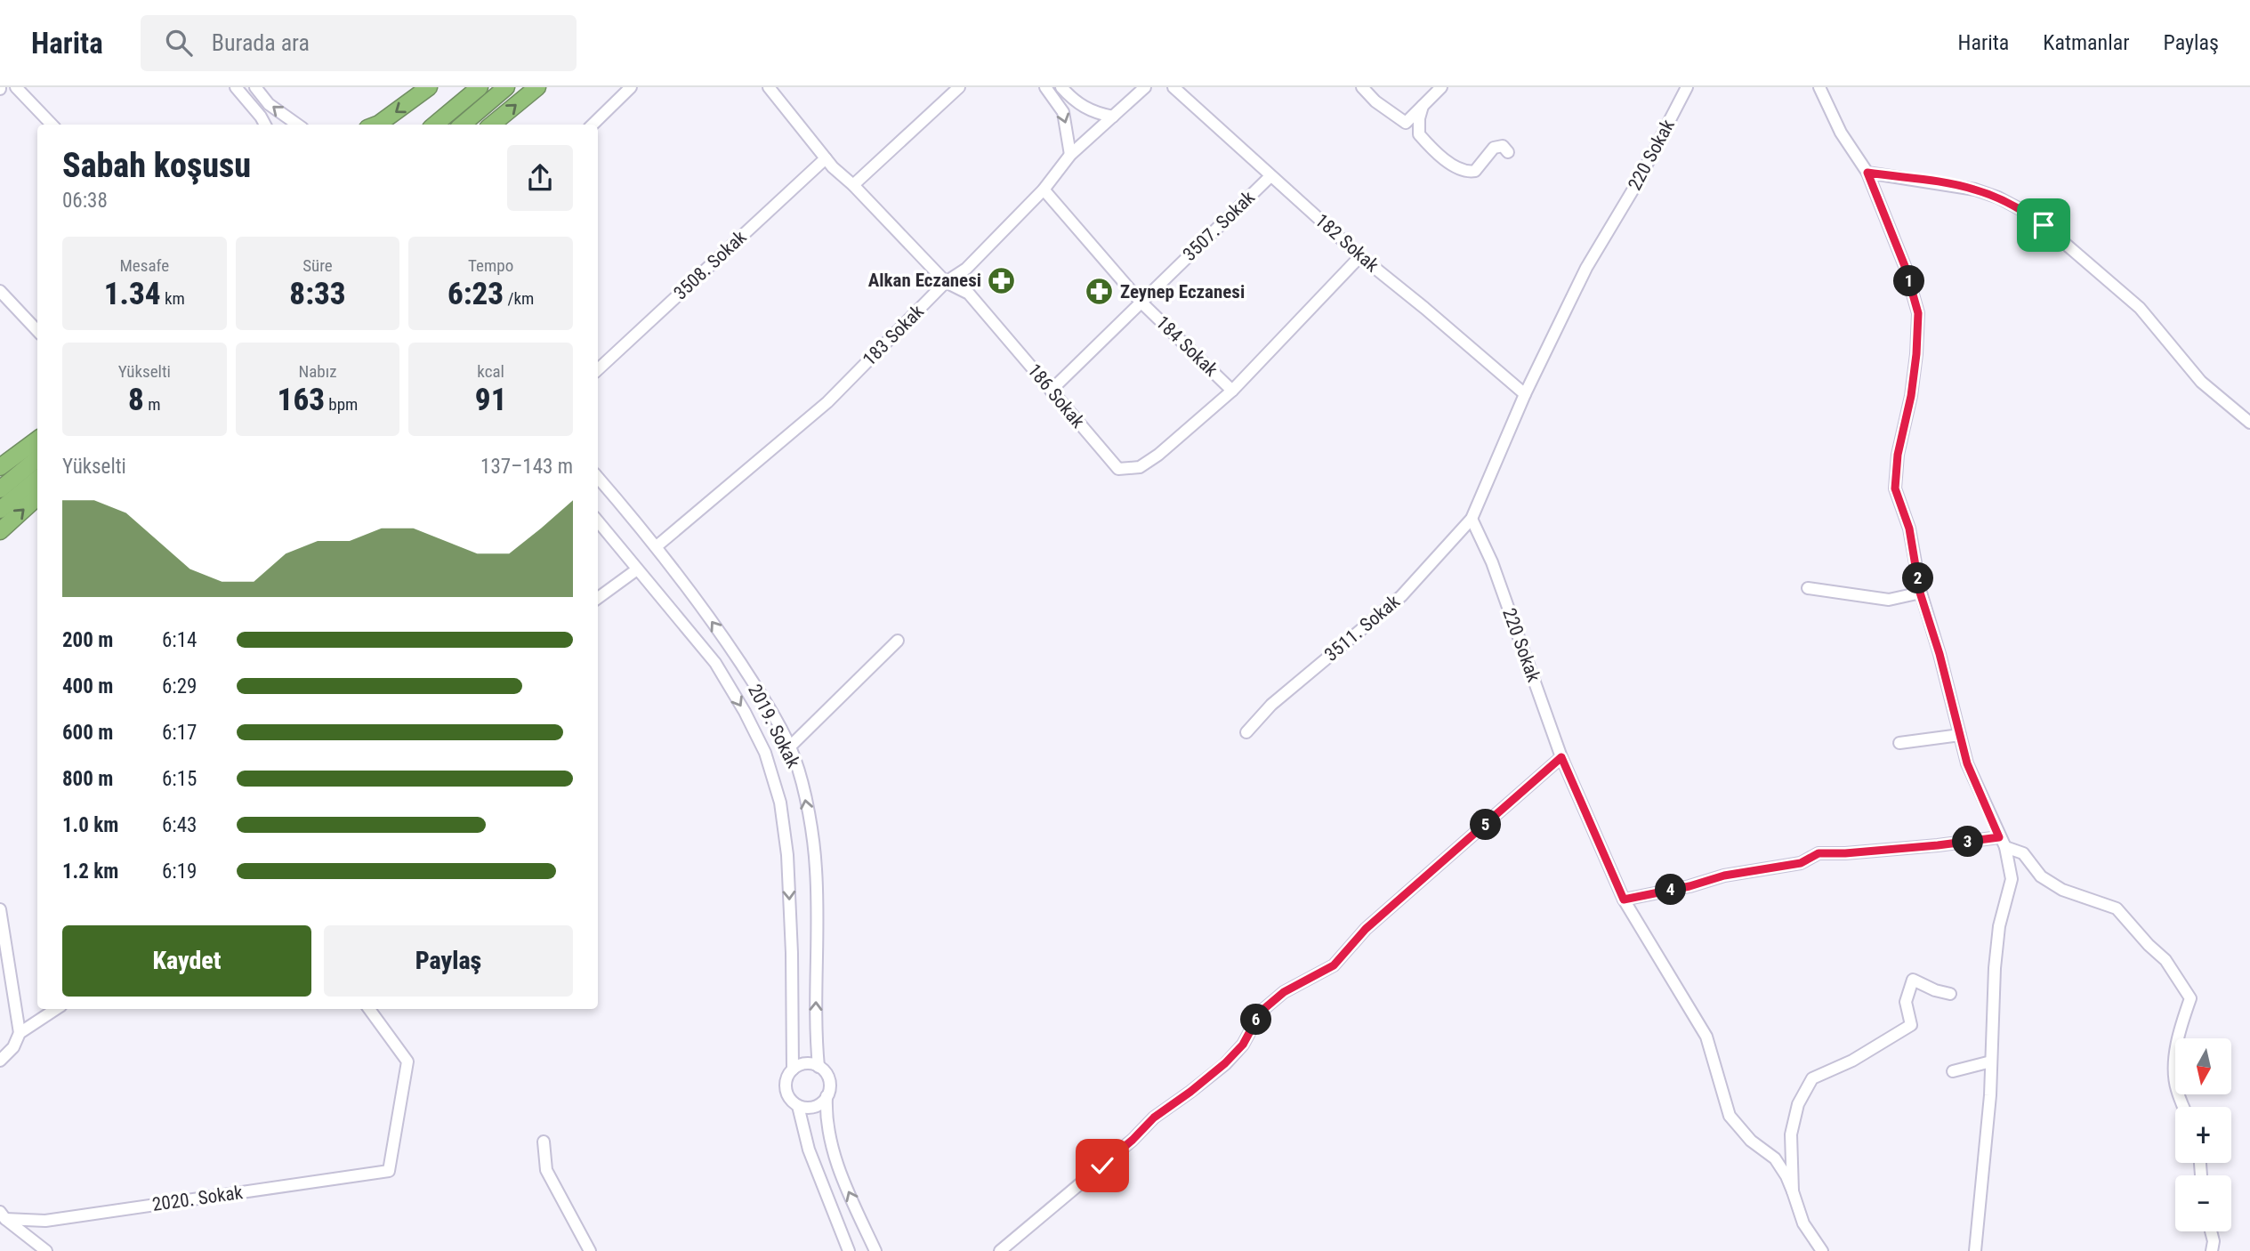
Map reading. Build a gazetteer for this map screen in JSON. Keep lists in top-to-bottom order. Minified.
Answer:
{"streets":{"street":["220 Sokak","3507. Sokak","182 Sokak","3508. Sokak","183 Sokak","184 Sokak","186 Sokak","3511. Sokak","2019. Sokak","2020. Sokak"]},"crossings":[["220 Sokak","182 Sokak"],["220 Sokak","3511. Sokak"],["3507. Sokak","182 Sokak"],["3507. Sokak","184 Sokak"],["3507. Sokak","186 Sokak"],["182 Sokak","186 Sokak"],["3508. Sokak","186 Sokak"],["183 Sokak","184 Sokak"],["183 Sokak","186 Sokak"],["183 Sokak","2019. Sokak"],["184 Sokak","186 Sokak"]],"places":{"pharmacy":["Alkan Eczanesi","Zeynep Eczanesi"]},"north":"bottom","page":{"header":"Harita","search":"Burada ara","nav":["Harita","Katmanlar","Paylaş"],"heading":["Sabah koşusu","06:38"],"stats":[["Mesafe","1.34 km"],["Süre","8:33"],["Tempo","6:23 /km"],["Yükselti","8 m"],["Nabız","163 bpm"],["kcal","91"]],"pins":["1","2","5","3","4","6"],"chart":["Yükselti","137–143 m"],"list":[{"name":"200 m","note":"6:14"},{"name":"400 m","note":"6:29"},{"name":"600 m","note":"6:17"},{"name":"800 m","note":"6:15"},{"name":"1.0 km","note":"6:43"},{"name":"1.2 km","note":"6:19"}],"buttons":["Kaydet","Paylaş"],"map_buttons":["+","−"]}}
